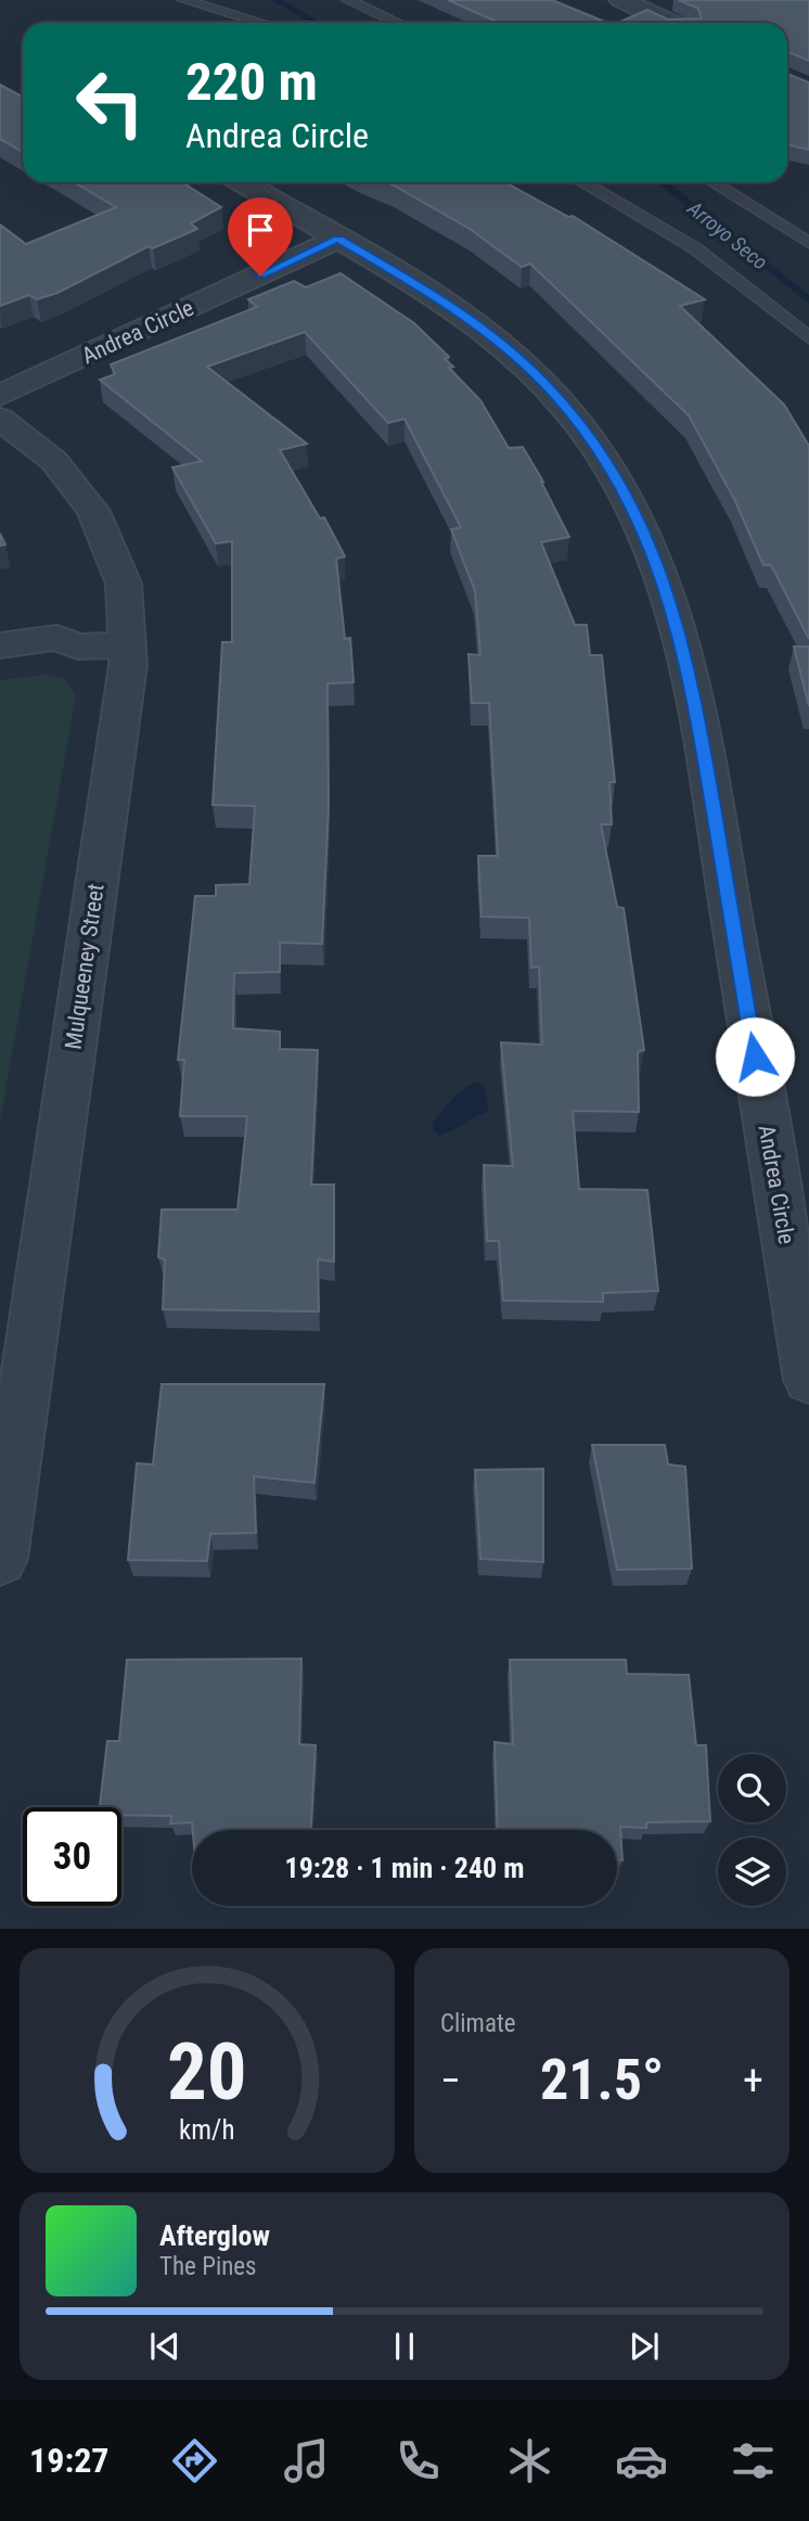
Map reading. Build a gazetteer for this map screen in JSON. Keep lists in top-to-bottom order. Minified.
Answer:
{"streets":{"street":["Andrea Circle","Mulqueeney Street"]},"water":["Arroyo Seco"],"page":{"turn":["220 m","Andrea Circle"],"limit":"30","trip":"19:28 · 1 min · 240 m","tile":"Climate","heat":["−","21.5°","+"],"song":["Afterglow","The Pines"],"tabs":"19:27","gauge":["20","km/h"]}}
